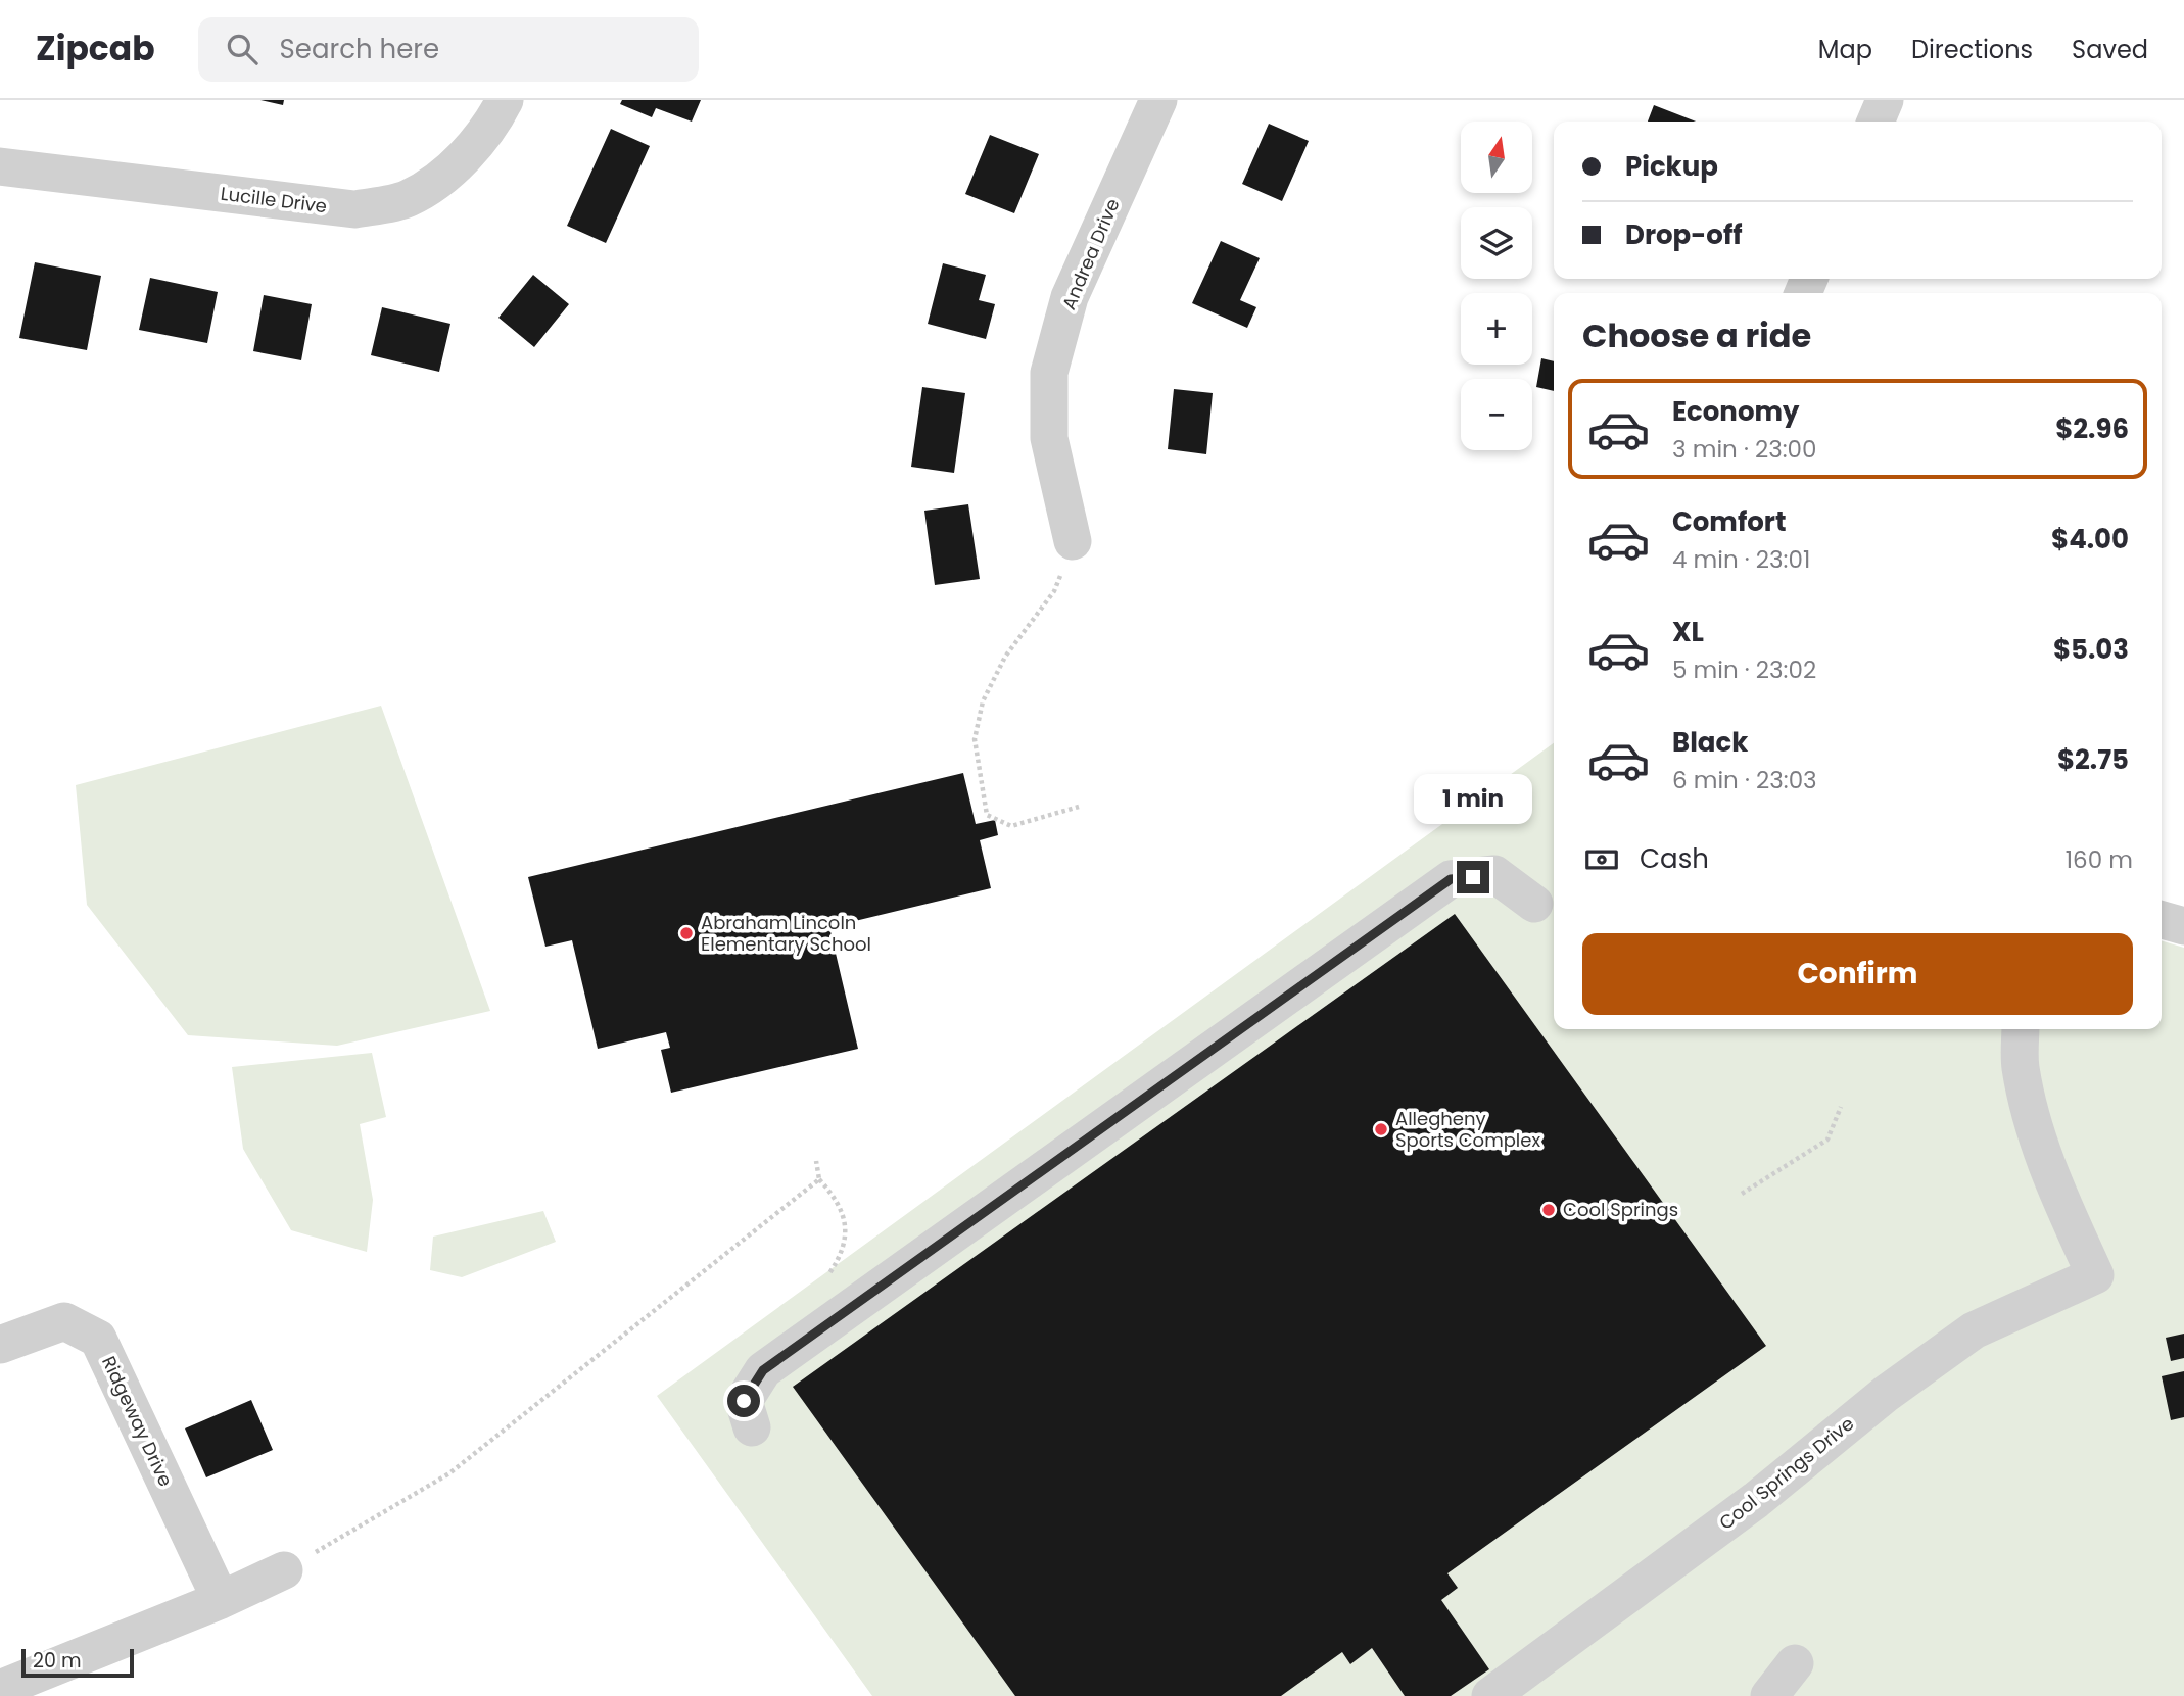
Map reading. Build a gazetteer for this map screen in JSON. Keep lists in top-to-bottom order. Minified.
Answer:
{"streets":{"street":["Lucille Drive","Andrea Drive","Ridgeway Drive","Cool Springs Drive"]},"places":["Abraham Lincoln Elementary School","Allegheny Sports Complex","Cool Springs"],"scale_bar":"20 m","north":"top","page":{"header":"Zipcab","search":"Search here","nav":["Map","Directions","Saved"],"map_buttons":["+","−"],"banner":["Pickup","Drop-off"],"heading":"Choose a ride","list":[{"name":"Economy","note":"3 min · 23:00","value":"$2.96"},{"name":"Comfort","note":"4 min · 23:01","value":"$4.00"},{"name":"XL","note":"5 min · 23:02","value":"$5.03"},{"name":"Black","note":"6 min · 23:03","value":"$2.75"}],"bubble":"1 min","pay":["Cash","160 m"],"buttons":"Confirm","scale":"20 m"}}
